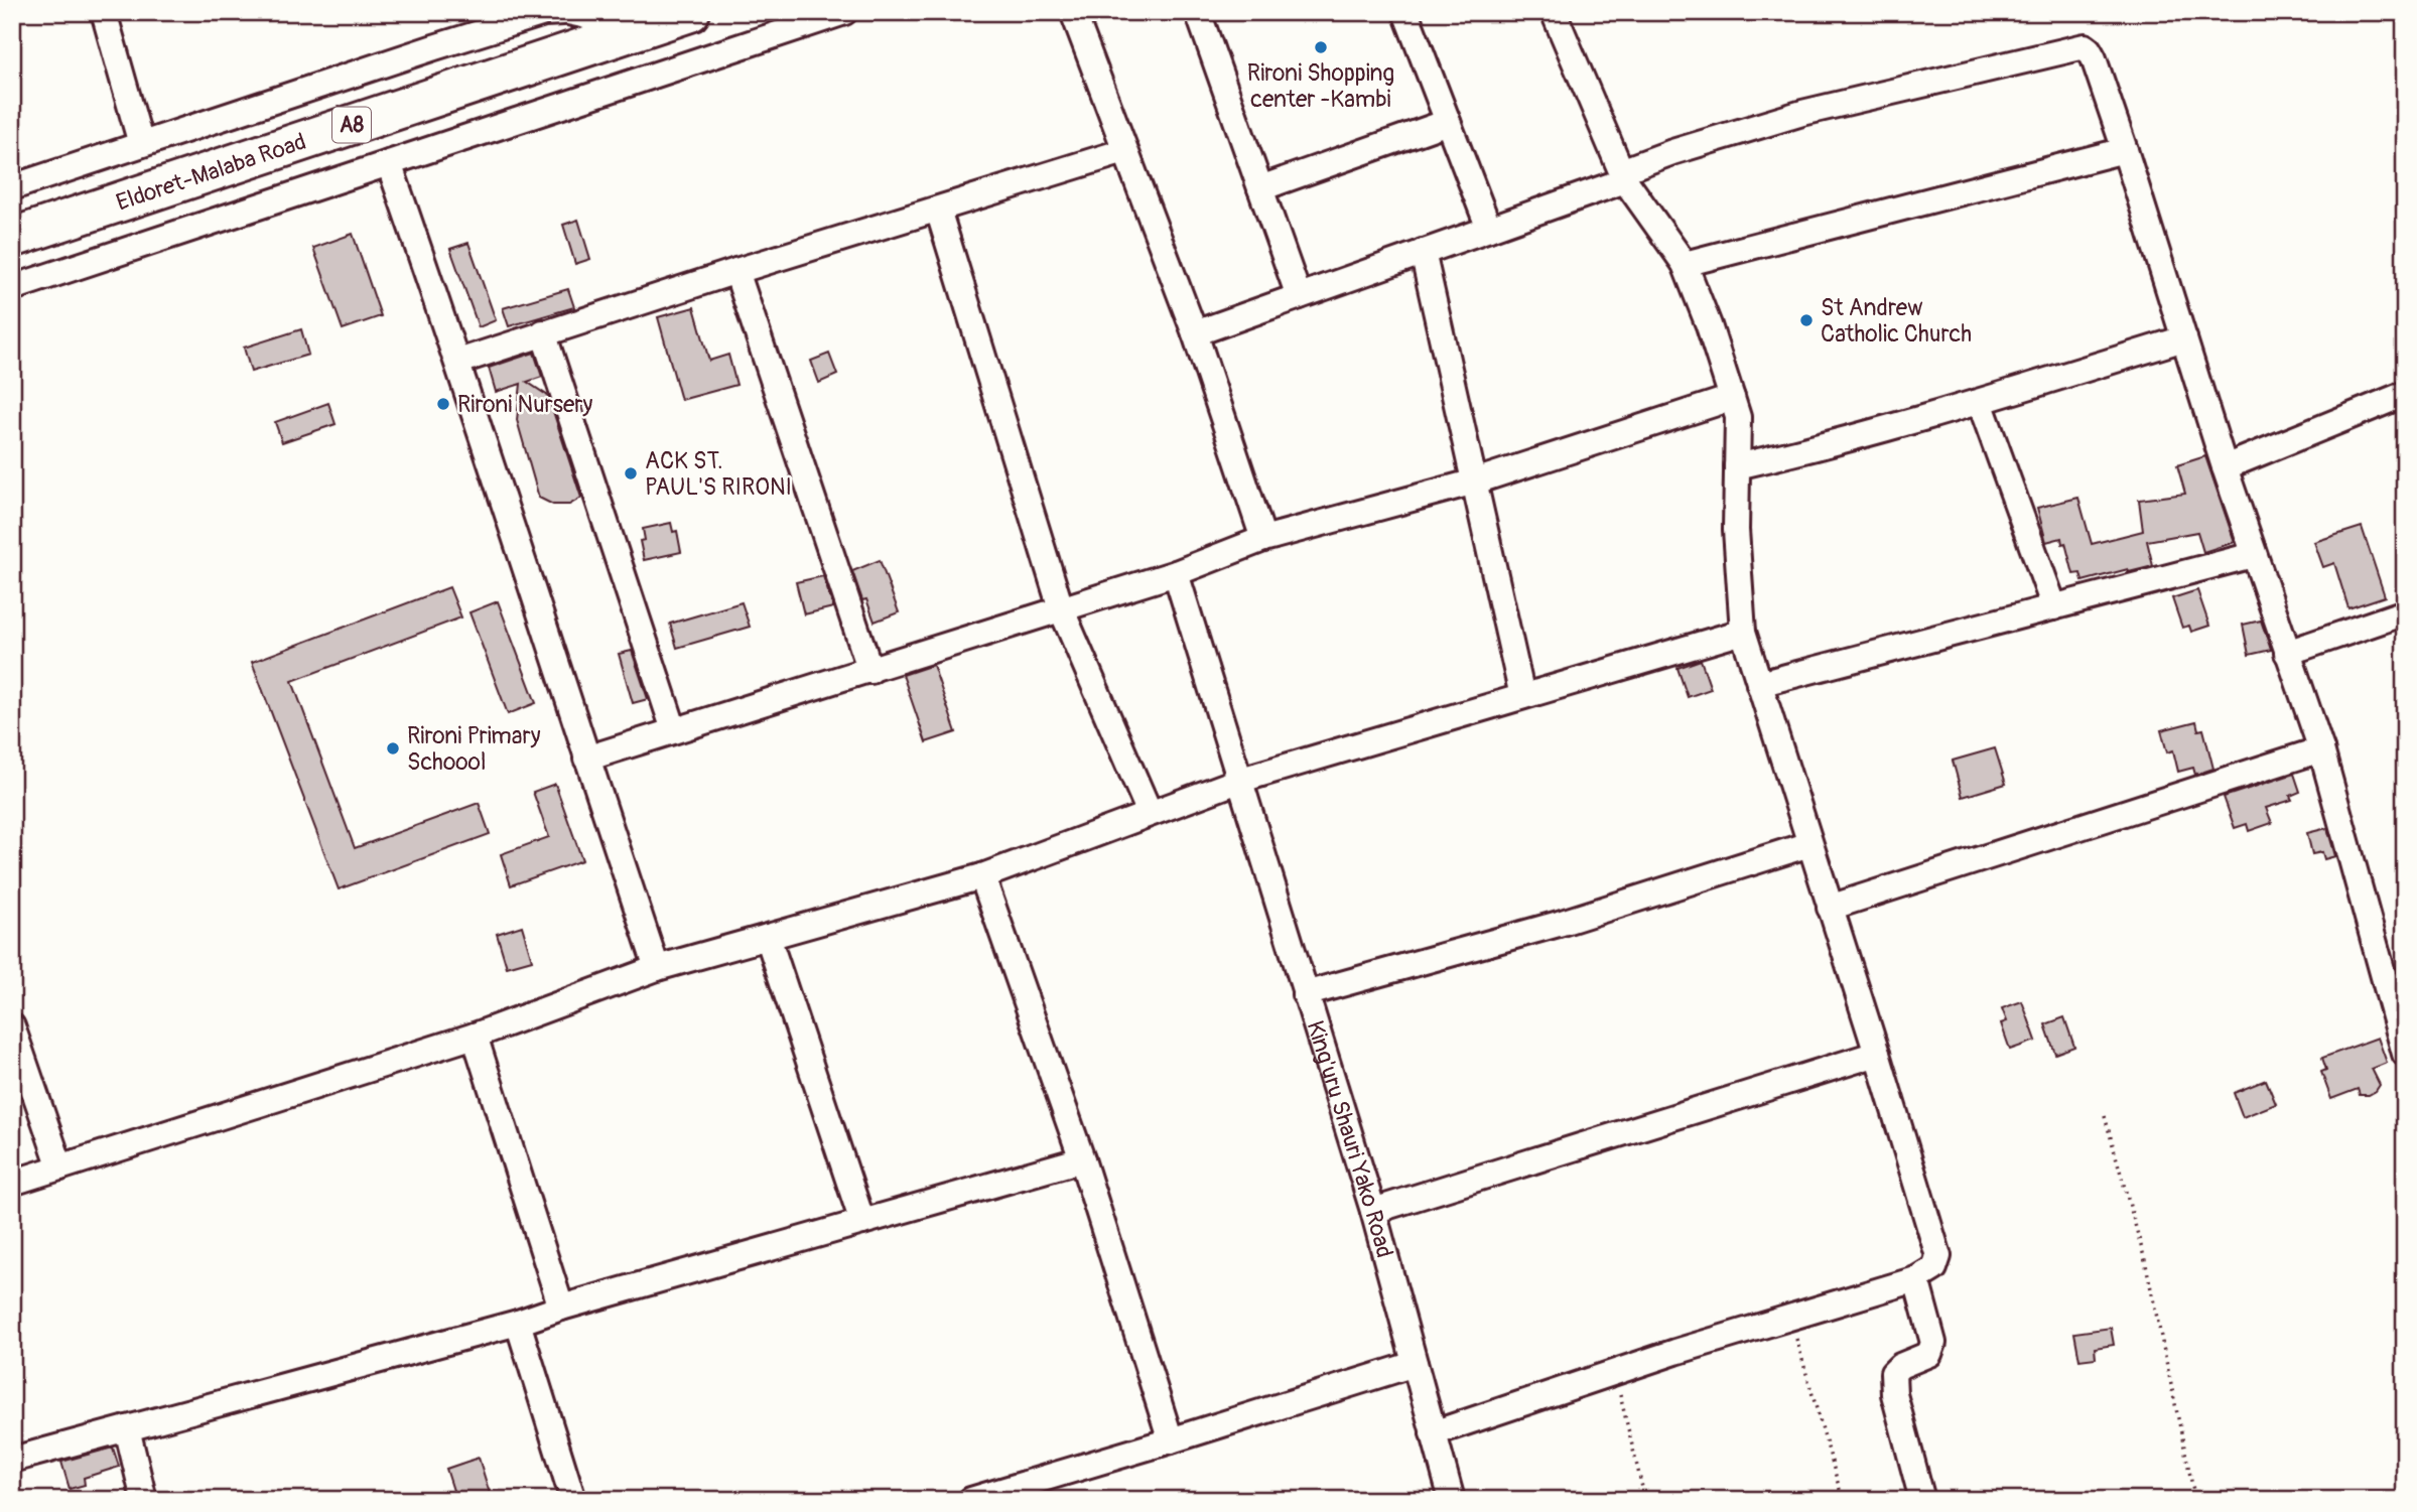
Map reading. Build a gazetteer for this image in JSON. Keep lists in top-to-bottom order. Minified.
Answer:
{"streets":{"highway":["A8","Eldoret-Malaba Road"],"street":["King'uru Shauri Yako Road"]},"places":["Rironi Shopping center -Kambi","St Andrew Catholic Church","Rironi Nursery","ACK ST. PAUL'S RIRONI","Rironi Primary Schoool"]}
